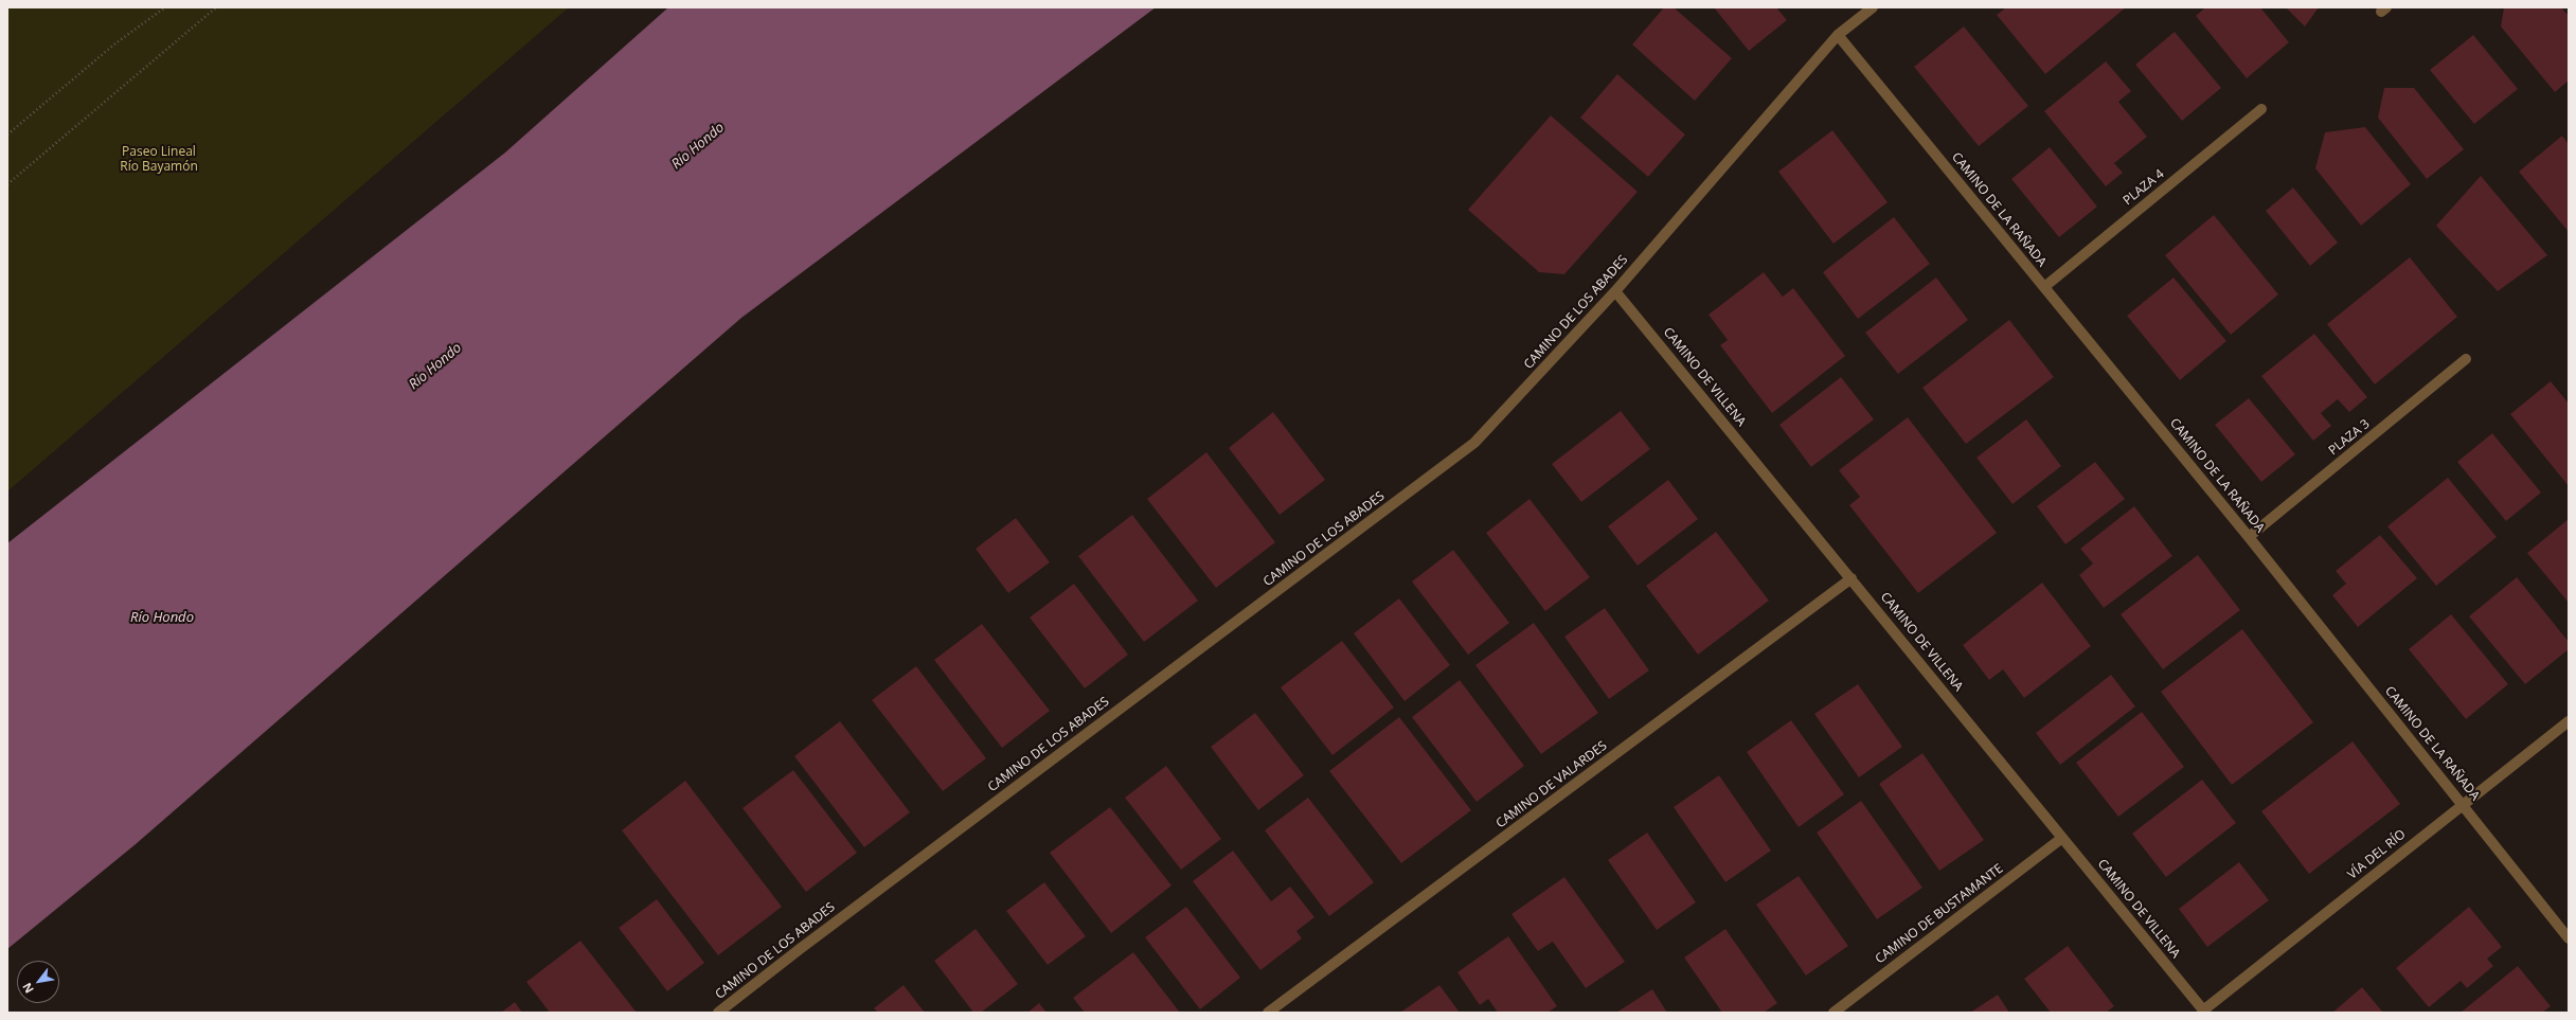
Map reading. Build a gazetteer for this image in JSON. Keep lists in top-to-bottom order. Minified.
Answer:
{"streets":{"street":["PLAZA 4","CAMINO DE LA RAÑADA","CAMINO DE LOS ABADES","CAMINO DE VILLENA","PLAZA 3","CAMINO DE VALARDES","VÍA DEL RÍO","CAMINO DE BUSTAMANTE"]},"crossings":[["PLAZA 4","CAMINO DE LA RAÑADA"],["CAMINO DE LA RAÑADA","CAMINO DE LOS ABADES"],["CAMINO DE LA RAÑADA","PLAZA 3"],["CAMINO DE LA RAÑADA","VÍA DEL RÍO"],["CAMINO DE LOS ABADES","CAMINO DE VILLENA"],["CAMINO DE VILLENA","CAMINO DE VALARDES"],["CAMINO DE VILLENA","VÍA DEL RÍO"],["CAMINO DE VILLENA","CAMINO DE BUSTAMANTE"]],"water":["Río Hondo"],"parks":["Paseo Lineal Río Bayamón"],"north":"bottom left"}
